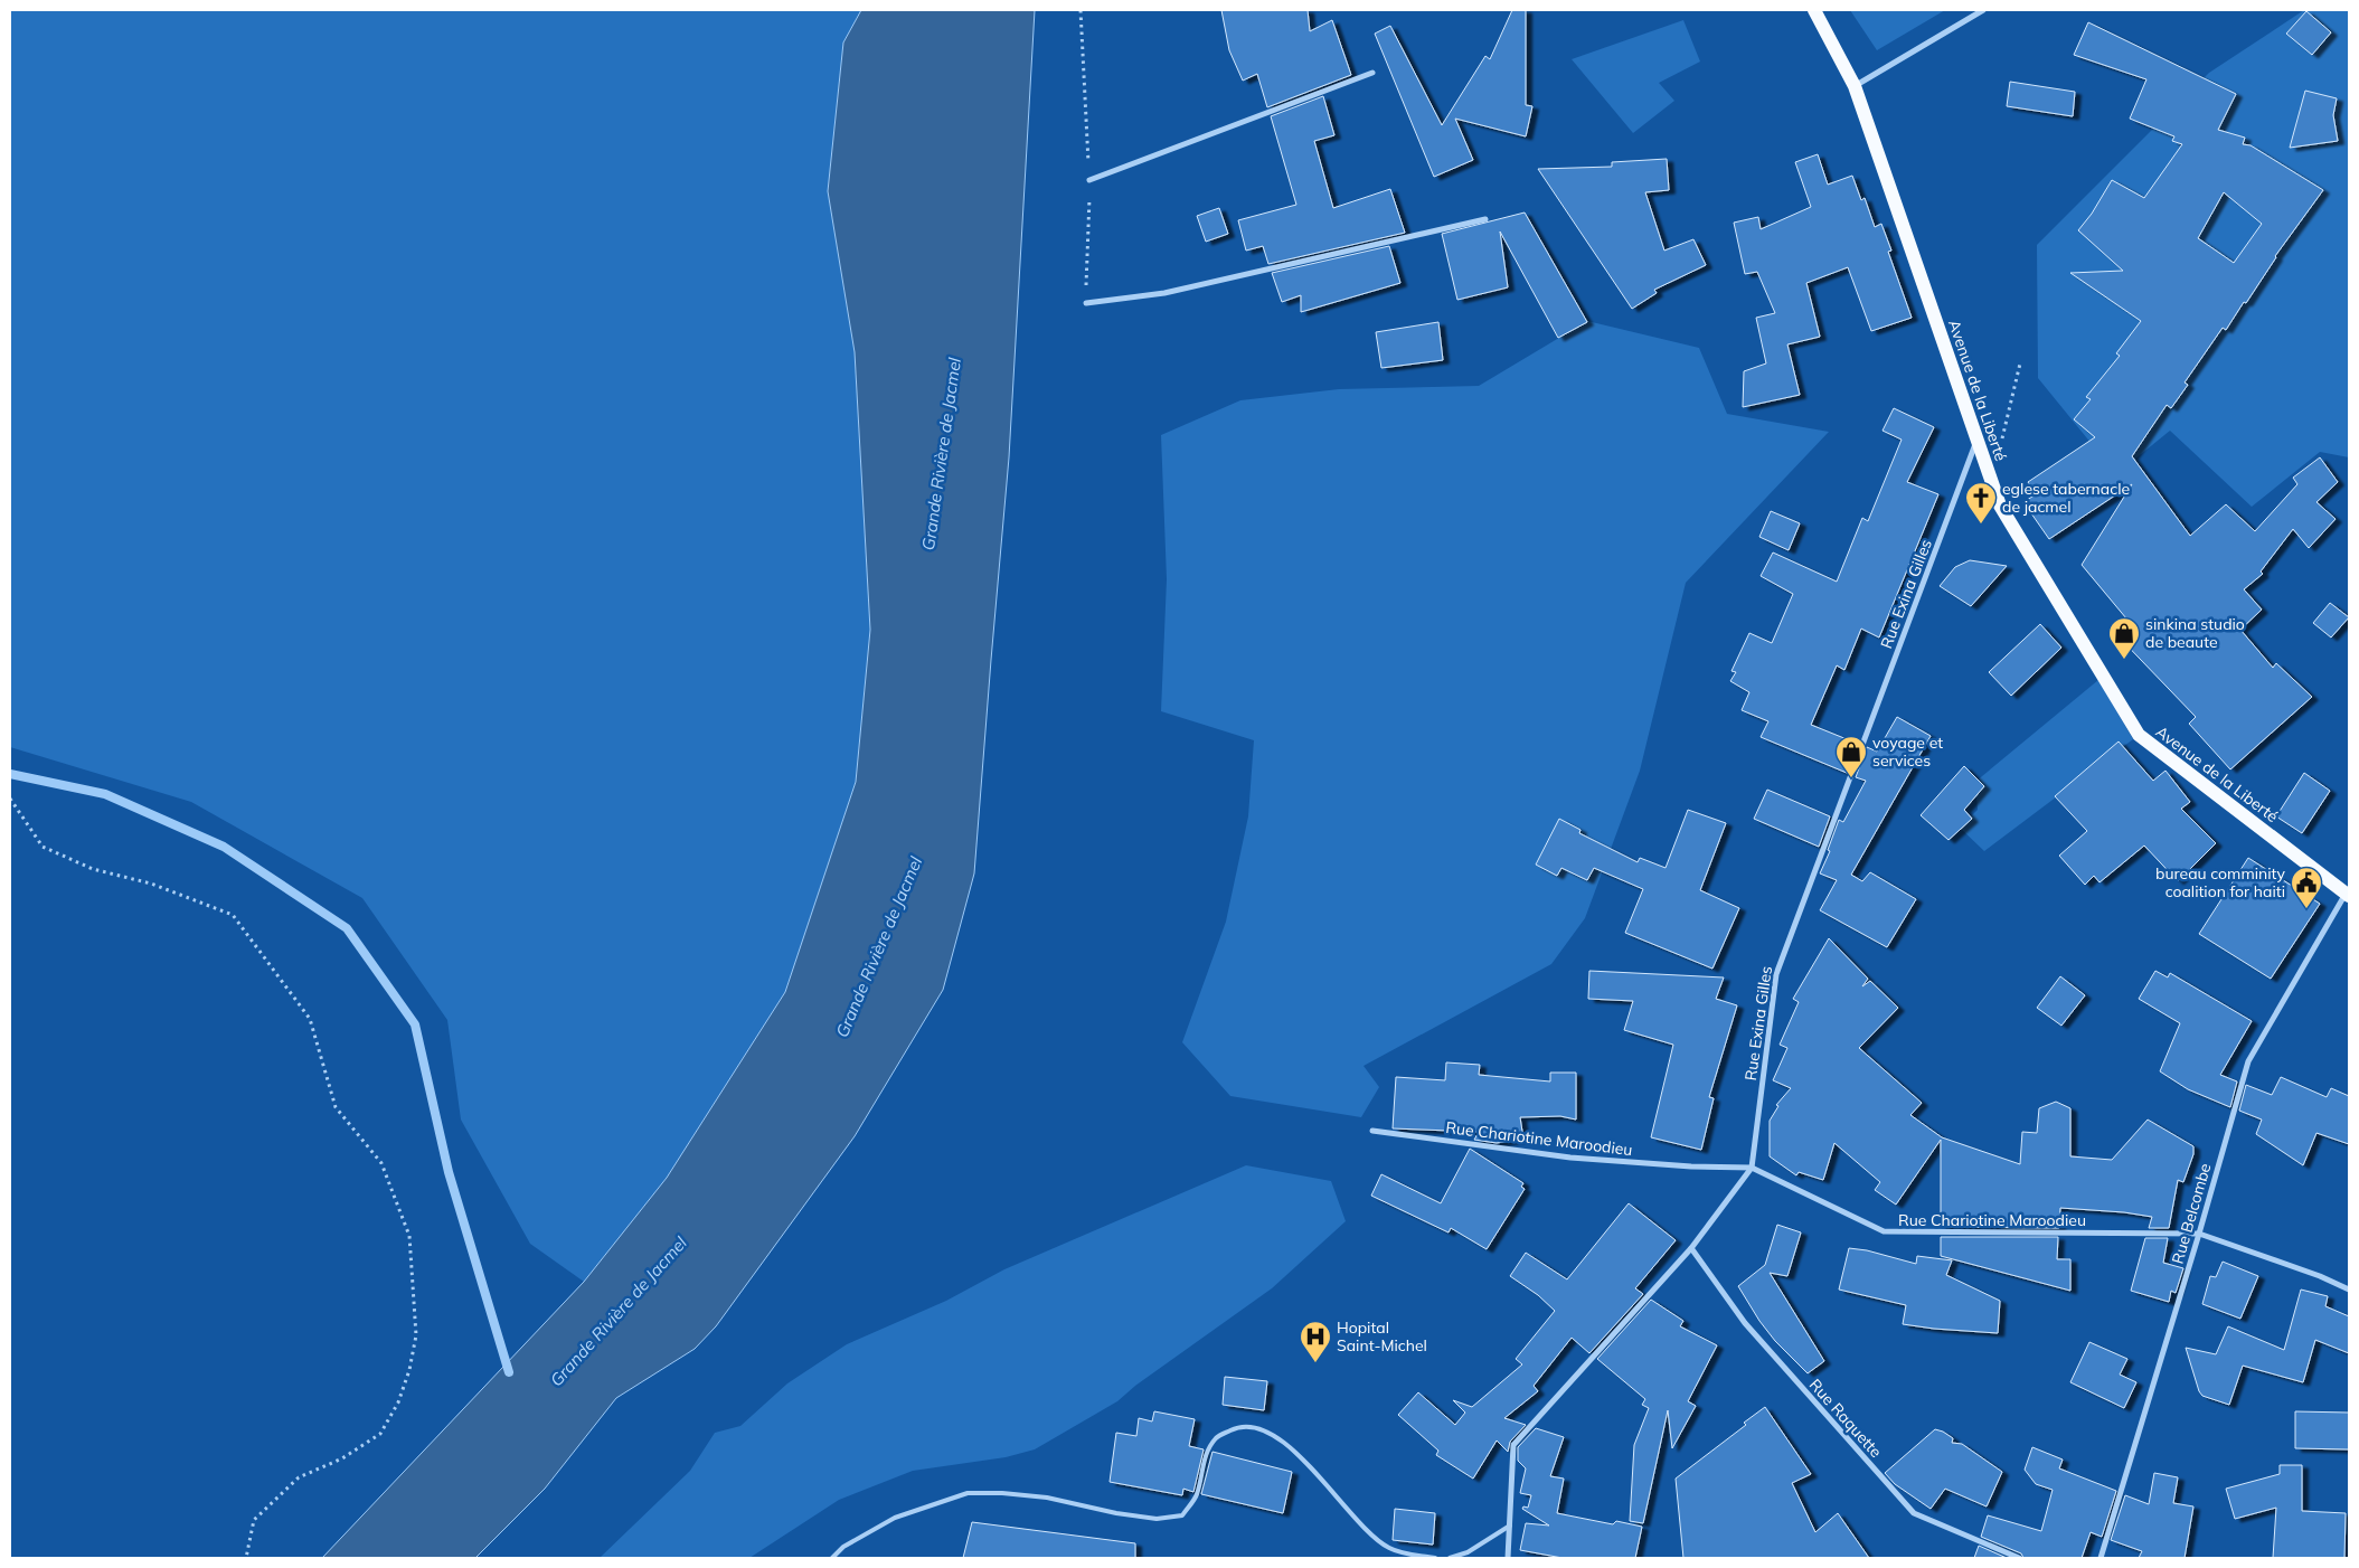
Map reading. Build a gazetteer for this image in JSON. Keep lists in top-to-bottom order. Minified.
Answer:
{"streets":{"main road":["Avenue de la Liberté"],"street":["Rue Exina Gilles","Rue Chariotine Maroodieu","Rue Belcombe","Rue Raquette"]},"crossings":[["Avenue de la Liberté","Rue Exina Gilles"],["Avenue de la Liberté","Rue Belcombe"],["Rue Exina Gilles","Rue Chariotine Maroodieu"],["Rue Exina Gilles","Rue Raquette"],["Rue Chariotine Maroodieu","Rue Belcombe"]],"water":["Grande Rivière de Jacmel"],"places":{"church":["eglese tabernacle de jacmel"],"shop":["sinkina studio de beaute","voyage et services"],"public building":["bureau comminity coalition for haiti"],"hospital":["Hopital Saint-Michel"]}}
